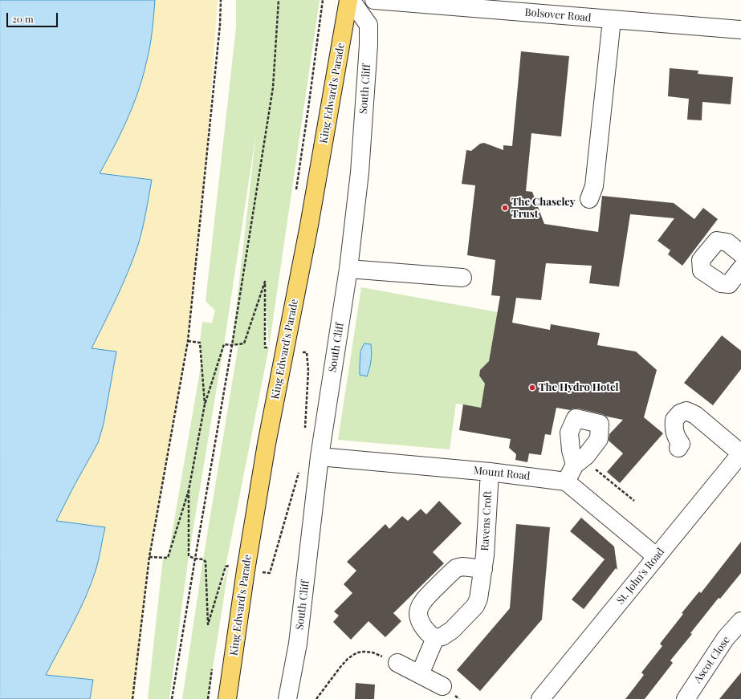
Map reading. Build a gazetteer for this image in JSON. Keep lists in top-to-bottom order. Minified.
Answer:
{"streets":{"main road":["King Edward's Parade"],"street":["Bolsover Road","South Cliff","Mount Road","Ravens Croft","St. John's Road","Ascot Close"]},"crossings":[["South Cliff","Mount Road"],["Mount Road","Ravens Croft"]],"places":["The Chaseley Trust","The Hydro Hotel"],"scale_bar":"20 m"}
